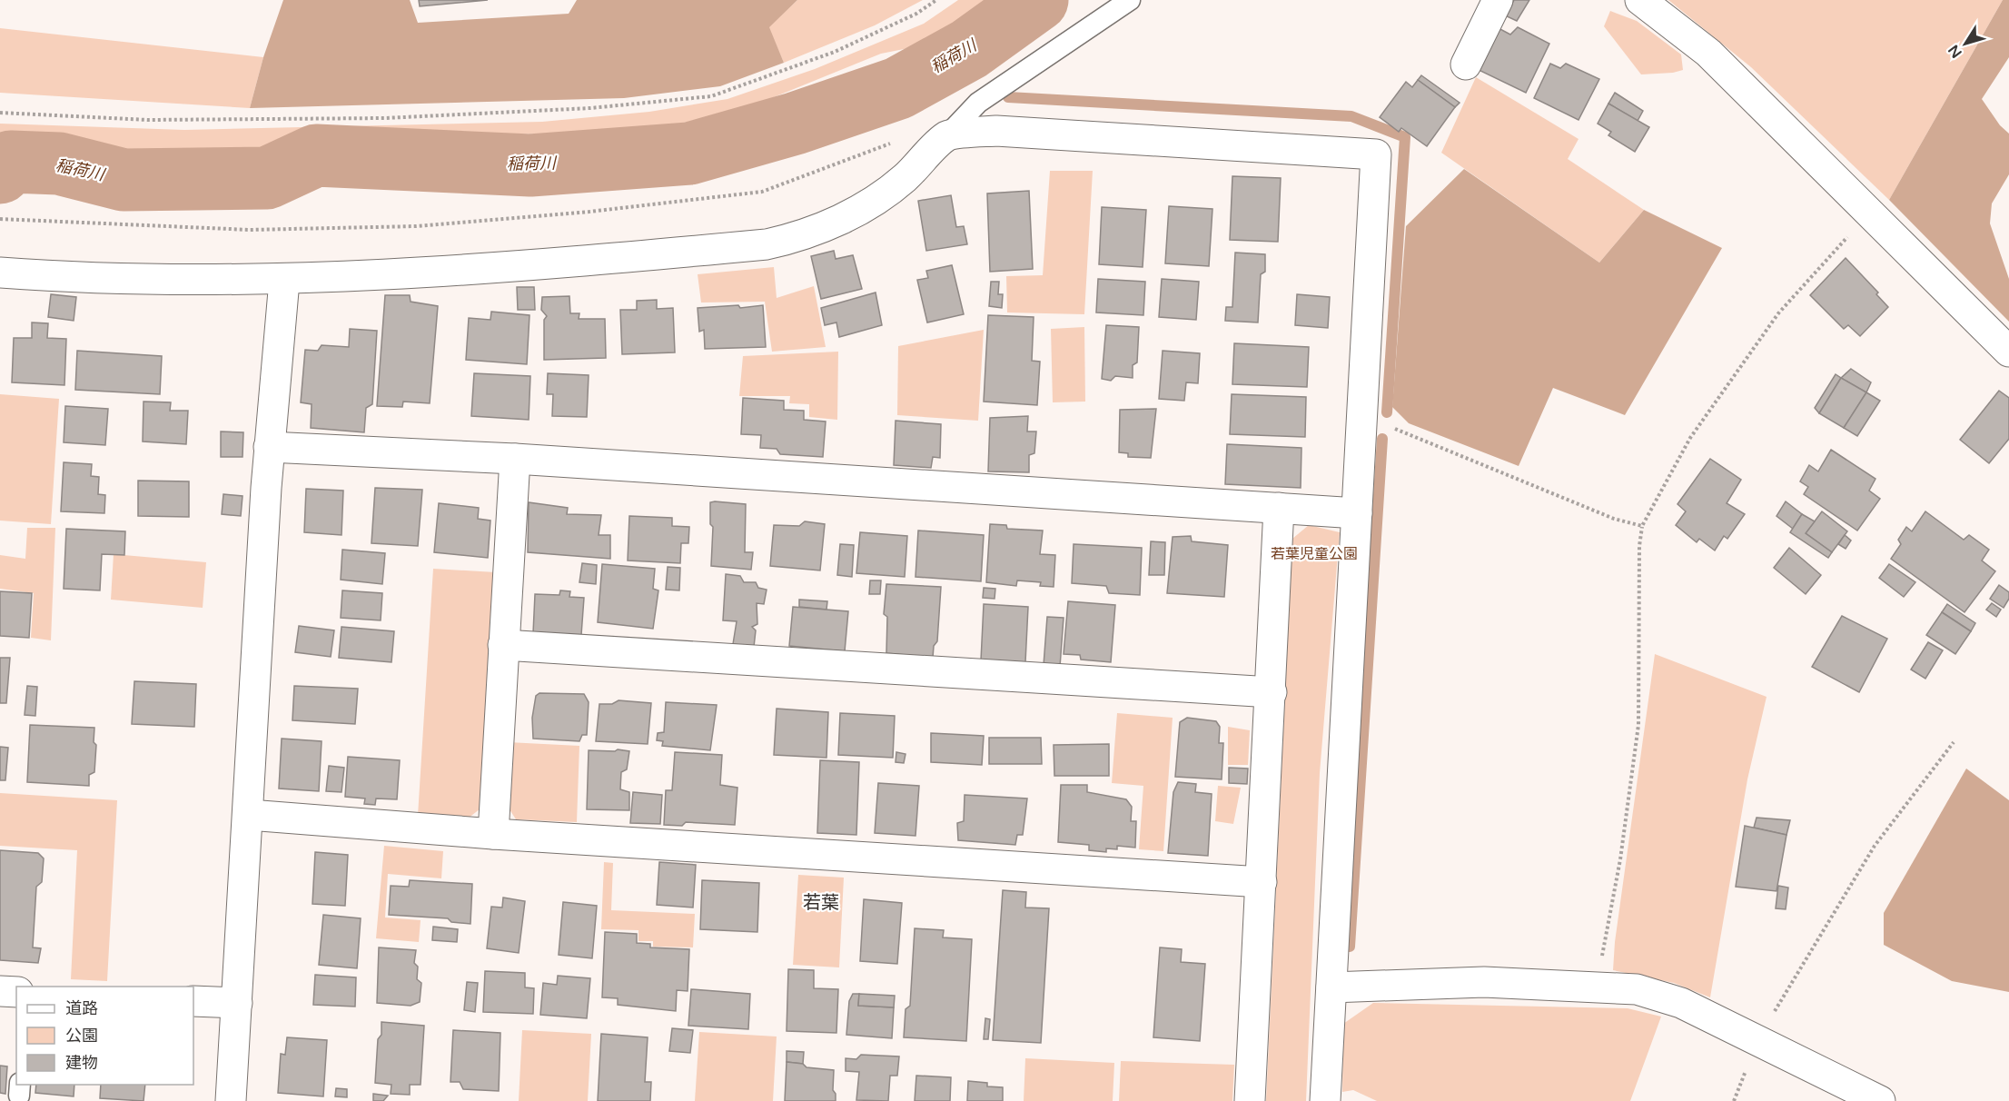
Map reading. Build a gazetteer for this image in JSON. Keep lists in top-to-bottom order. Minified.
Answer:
{"districts":["若葉"],"water":["稲荷川"],"parks":["若葉児童公園"],"legend":["道路","公園","建物"],"north":"bottom left"}
